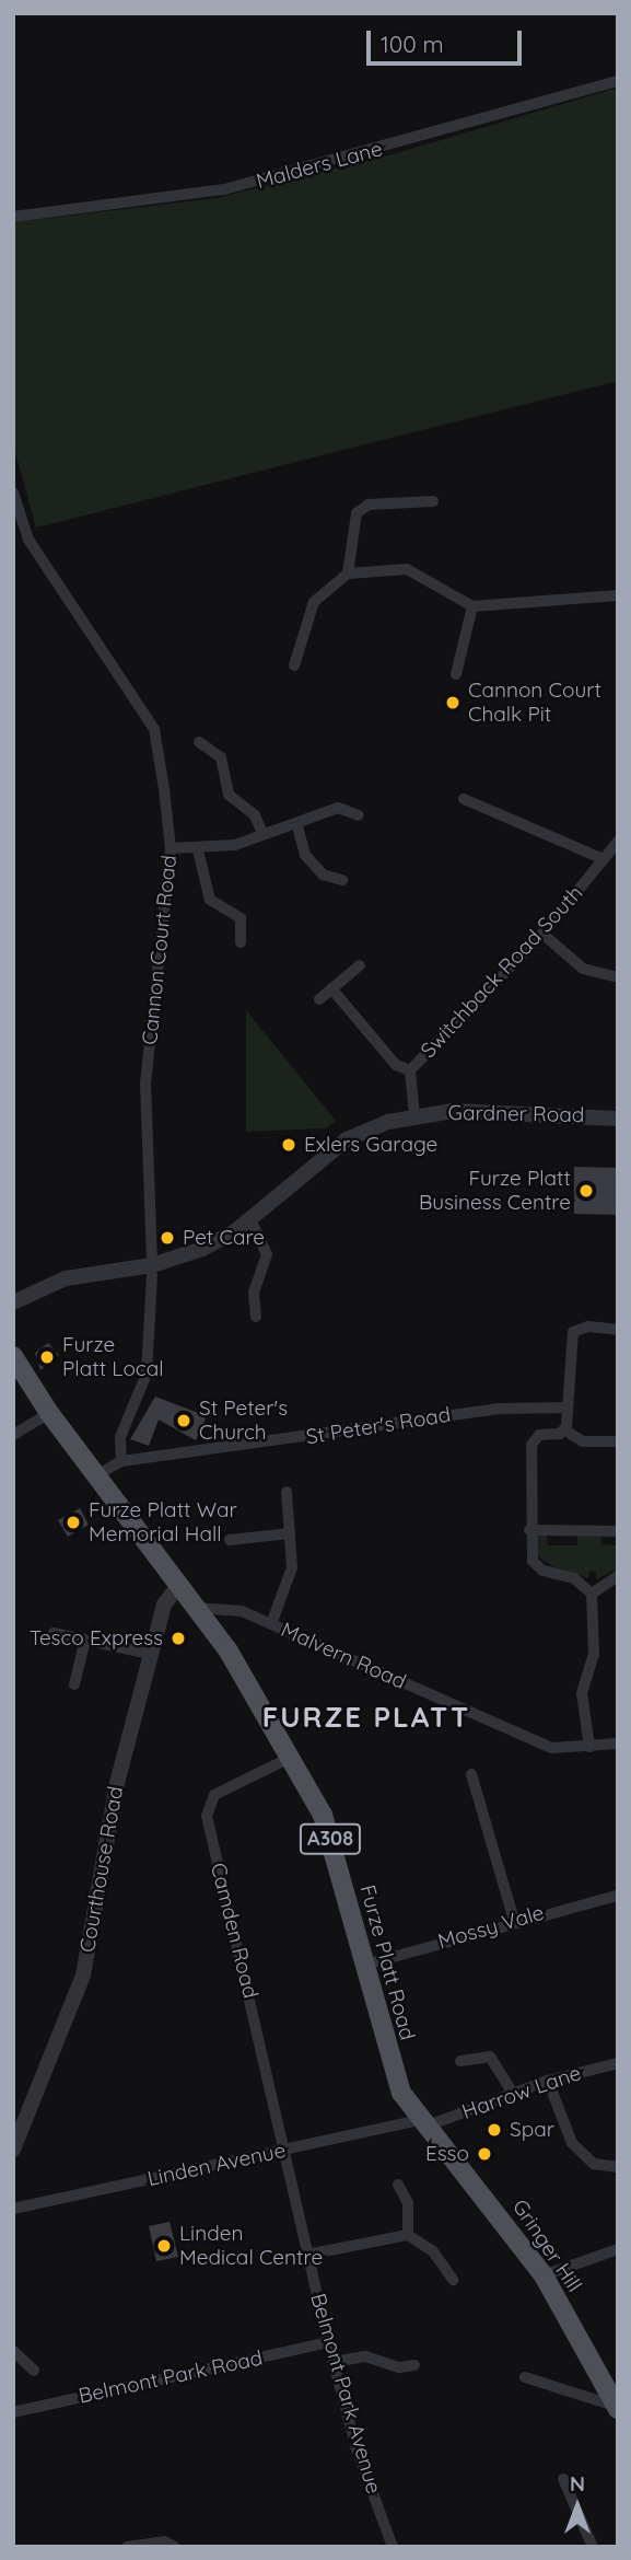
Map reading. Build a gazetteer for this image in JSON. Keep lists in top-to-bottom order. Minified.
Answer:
{"streets":{"main road":["A308","Furze Platt Road","Gringer Hill"],"street":["Malders Lane","Cannon Court Road","Switchback Road South","Gardner Road","St Peter's Road","Malvern Road","Courthouse Road","Mossy Vale","Camden Road","Harrow Lane","Linden Avenue","Belmont Park Road","Belmont Park Avenue"]},"crossings":[["Cannon Court Road","St Peter's Road"],["Switchback Road South","Gardner Road"],["St Peter's Road","Furze Platt Road"],["Malvern Road","Furze Platt Road"],["Courthouse Road","Furze Platt Road"],["Mossy Vale","Furze Platt Road"],["Camden Road","Furze Platt Road"],["Camden Road","Linden Avenue"],["Camden Road","Belmont Park Avenue"],["Furze Platt Road","Harrow Lane"],["Furze Platt Road","Linden Avenue"],["Furze Platt Road","Gringer Hill"],["Harrow Lane","Linden Avenue"],["Harrow Lane","Gringer Hill"],["Linden Avenue","Gringer Hill"],["Linden Avenue","Belmont Park Avenue"],["Belmont Park Road","Belmont Park Avenue"]],"districts":["FURZE PLATT"],"places":["Cannon Court Chalk Pit","Exlers Garage","Furze Platt Business Centre","Pet Care","Furze Platt Local","St Peter's Church","Furze Platt War Memorial Hall","Tesco Express","Spar","Esso","Linden Medical Centre"],"scale_bar":"100 m","north":"top"}
